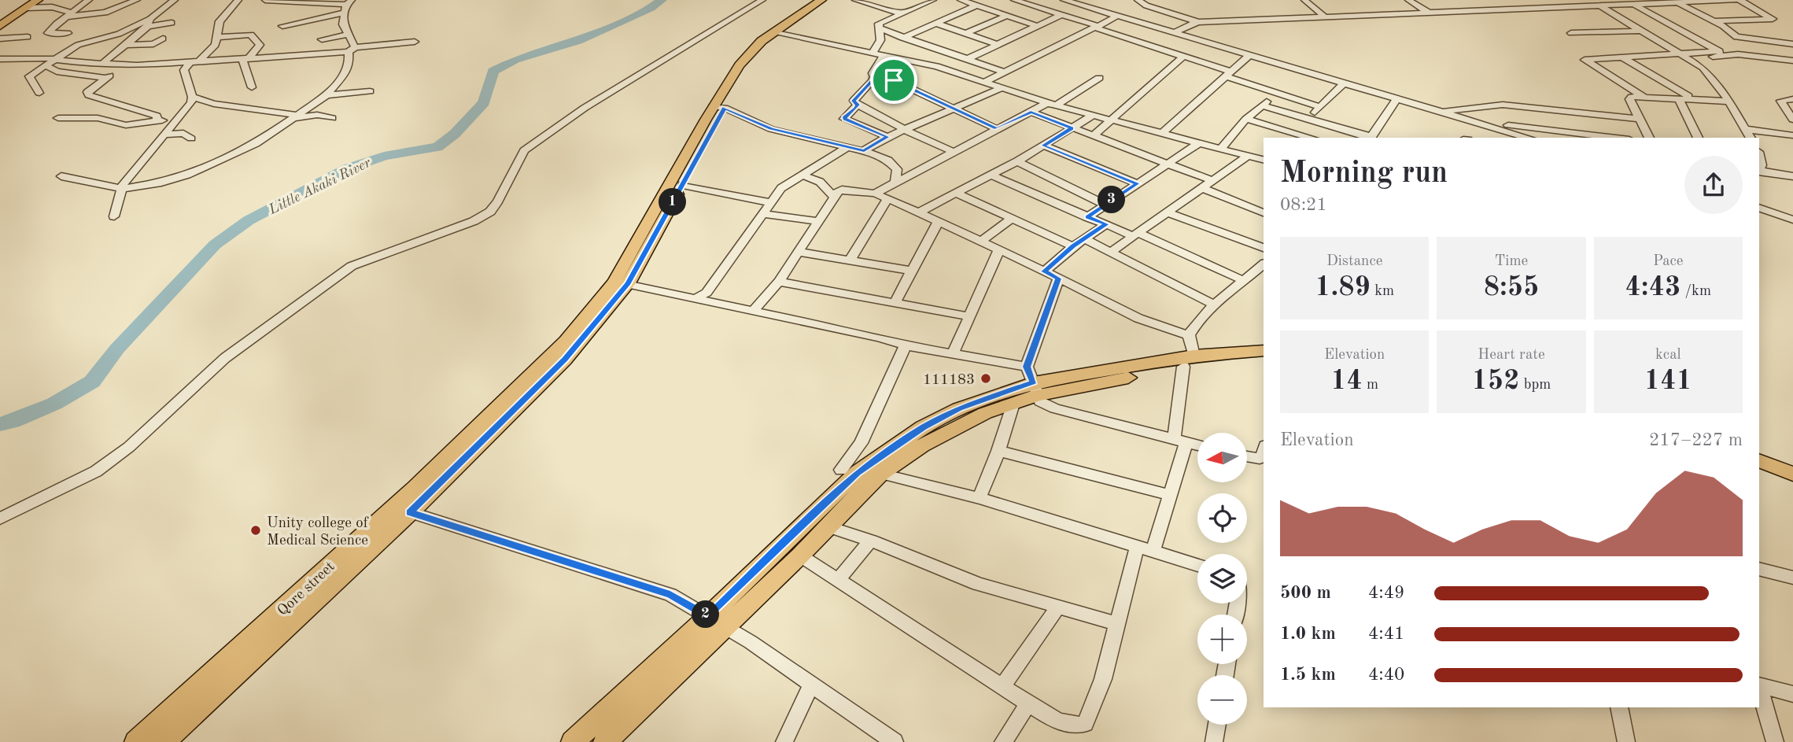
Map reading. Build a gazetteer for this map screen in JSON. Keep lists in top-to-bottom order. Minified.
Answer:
{"streets":{"main road":["Qore street"]},"water":["Little Akaki River"],"places":["111183","Unity college of Medical Science"],"north":"left","page":{"heading":["Morning run","08:21"],"pins":["3","1","2"],"stats":[["Distance","1.89 km"],["Time","8:55"],["Pace","4:43 /km"],["Elevation","14 m"],["Heart rate","152 bpm"],["kcal","141"]],"chart":["Elevation","217–227 m"],"map_buttons":["+","−"],"list":[{"name":"500 m","note":"4:49"},{"name":"1.0 km","note":"4:41"},{"name":"1.5 km","note":"4:40"}]}}
